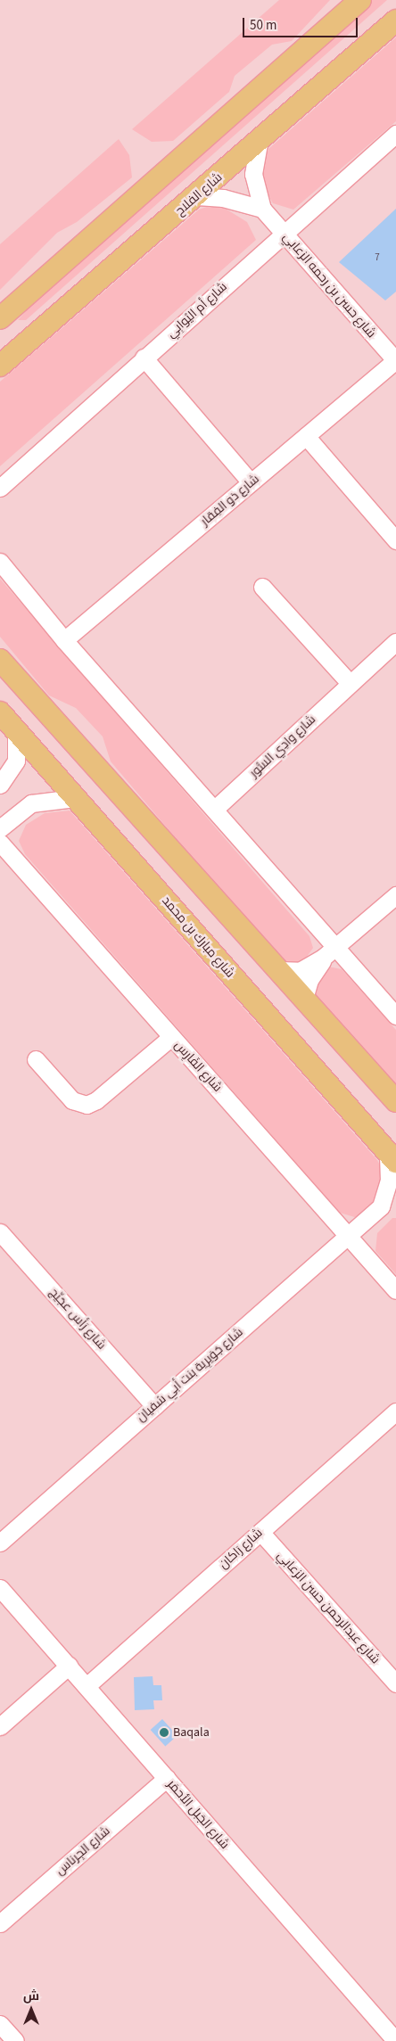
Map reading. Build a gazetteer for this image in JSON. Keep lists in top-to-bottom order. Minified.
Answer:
{"streets":{"main road":["شارع الفلاح","شارع مبارك بن محمد"],"street":["شارع حسن بن رحمه الزعابي","شارع أم اليُوابِي","شارع ذو الفِقار","شارع وادِي السُّور","شارع الفَارِس","شارع رَأس عجَيِّج","شارع جُوَيرِية بنت أبي سُفيان","شارع رَاكان","شارع عبدالرحمن حسن الزعابي","شارع الجَبل الأحمَر","شارع الجِرناس"]},"crossings":[["شارع الفلاح","شارع حسن بن رحمه الزعابي"],["شارع حسن بن رحمه الزعابي","شارع أم اليُوابِي"],["شارع حسن بن رحمه الزعابي","شارع ذو الفِقار"],["شارع مبارك بن محمد","شارع جُوَيرِية بنت أبي سُفيان"],["شارع الفَارِس","شارع جُوَيرِية بنت أبي سُفيان"],["شارع رَأس عجَيِّج","شارع جُوَيرِية بنت أبي سُفيان"],["شارع رَاكان","شارع عبدالرحمن حسن الزعابي"],["شارع رَاكان","شارع الجَبل الأحمَر"],["شارع الجَبل الأحمَر","شارع الجِرناس"]],"places":["Baqala"],"house_numbers":["7"],"scale_bar":"50 m","north":"top"}
